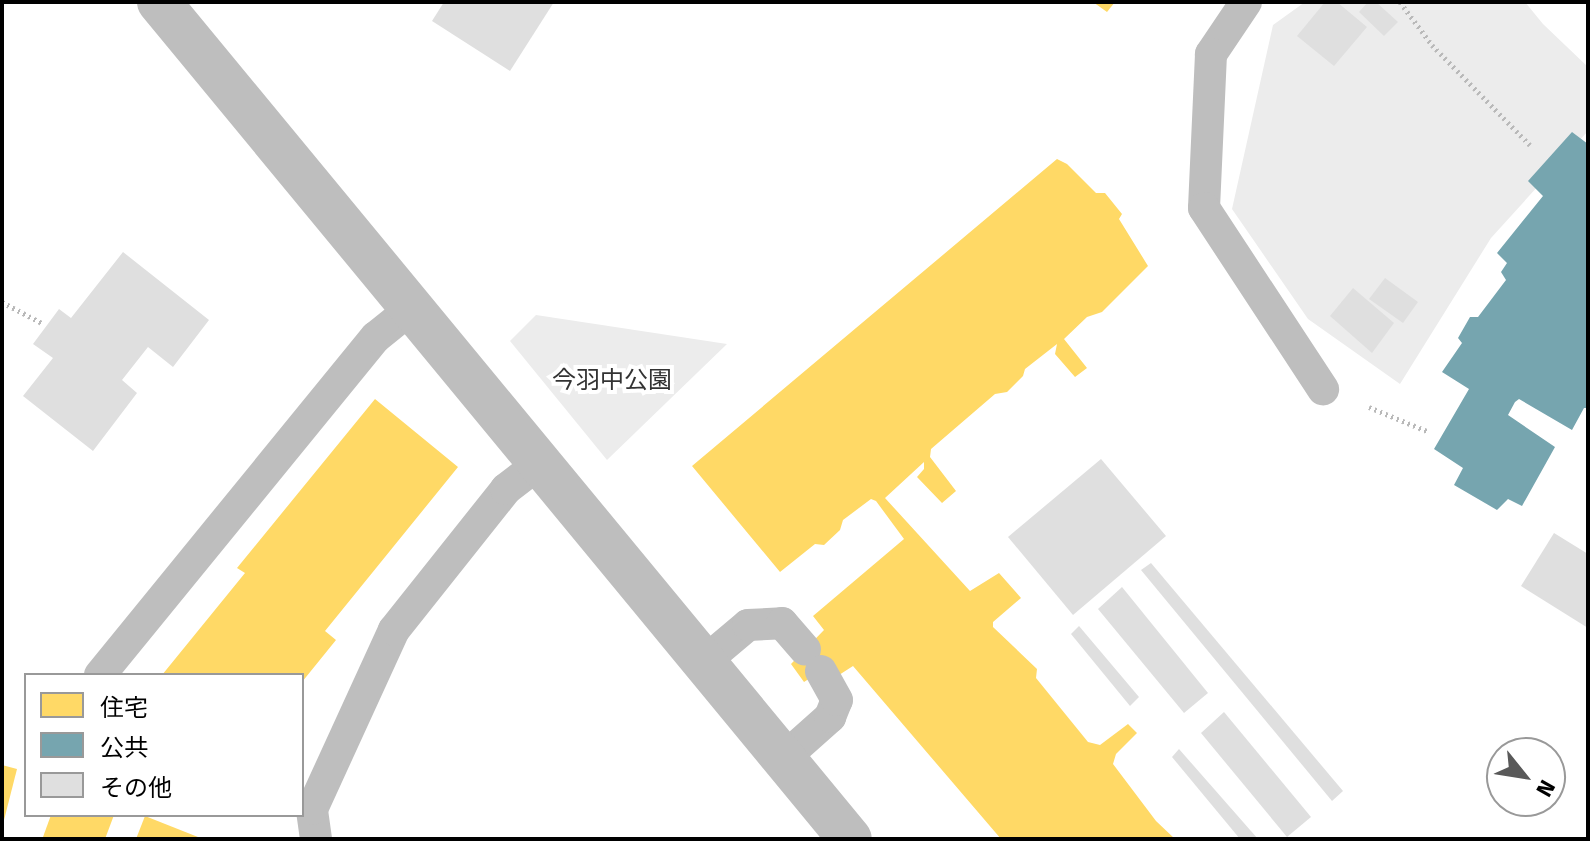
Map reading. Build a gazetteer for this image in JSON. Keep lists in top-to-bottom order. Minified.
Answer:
{"parks":["今羽中公園"],"legend":["住宅","公共","その他"],"north":"bottom right"}
